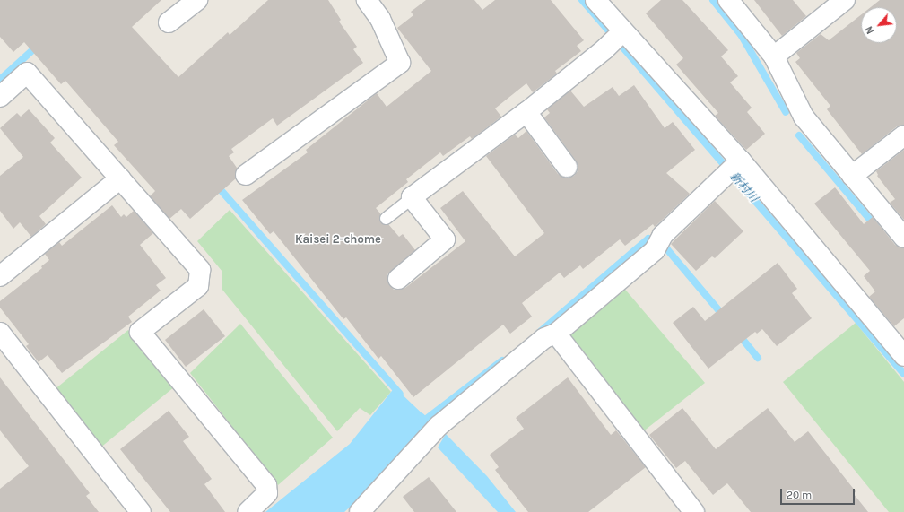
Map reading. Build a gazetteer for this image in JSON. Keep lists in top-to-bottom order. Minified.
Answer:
{"districts":["Kaisei 2-chome"],"water":["新村川"],"scale_bar":"20 m","north":"bottom left"}
